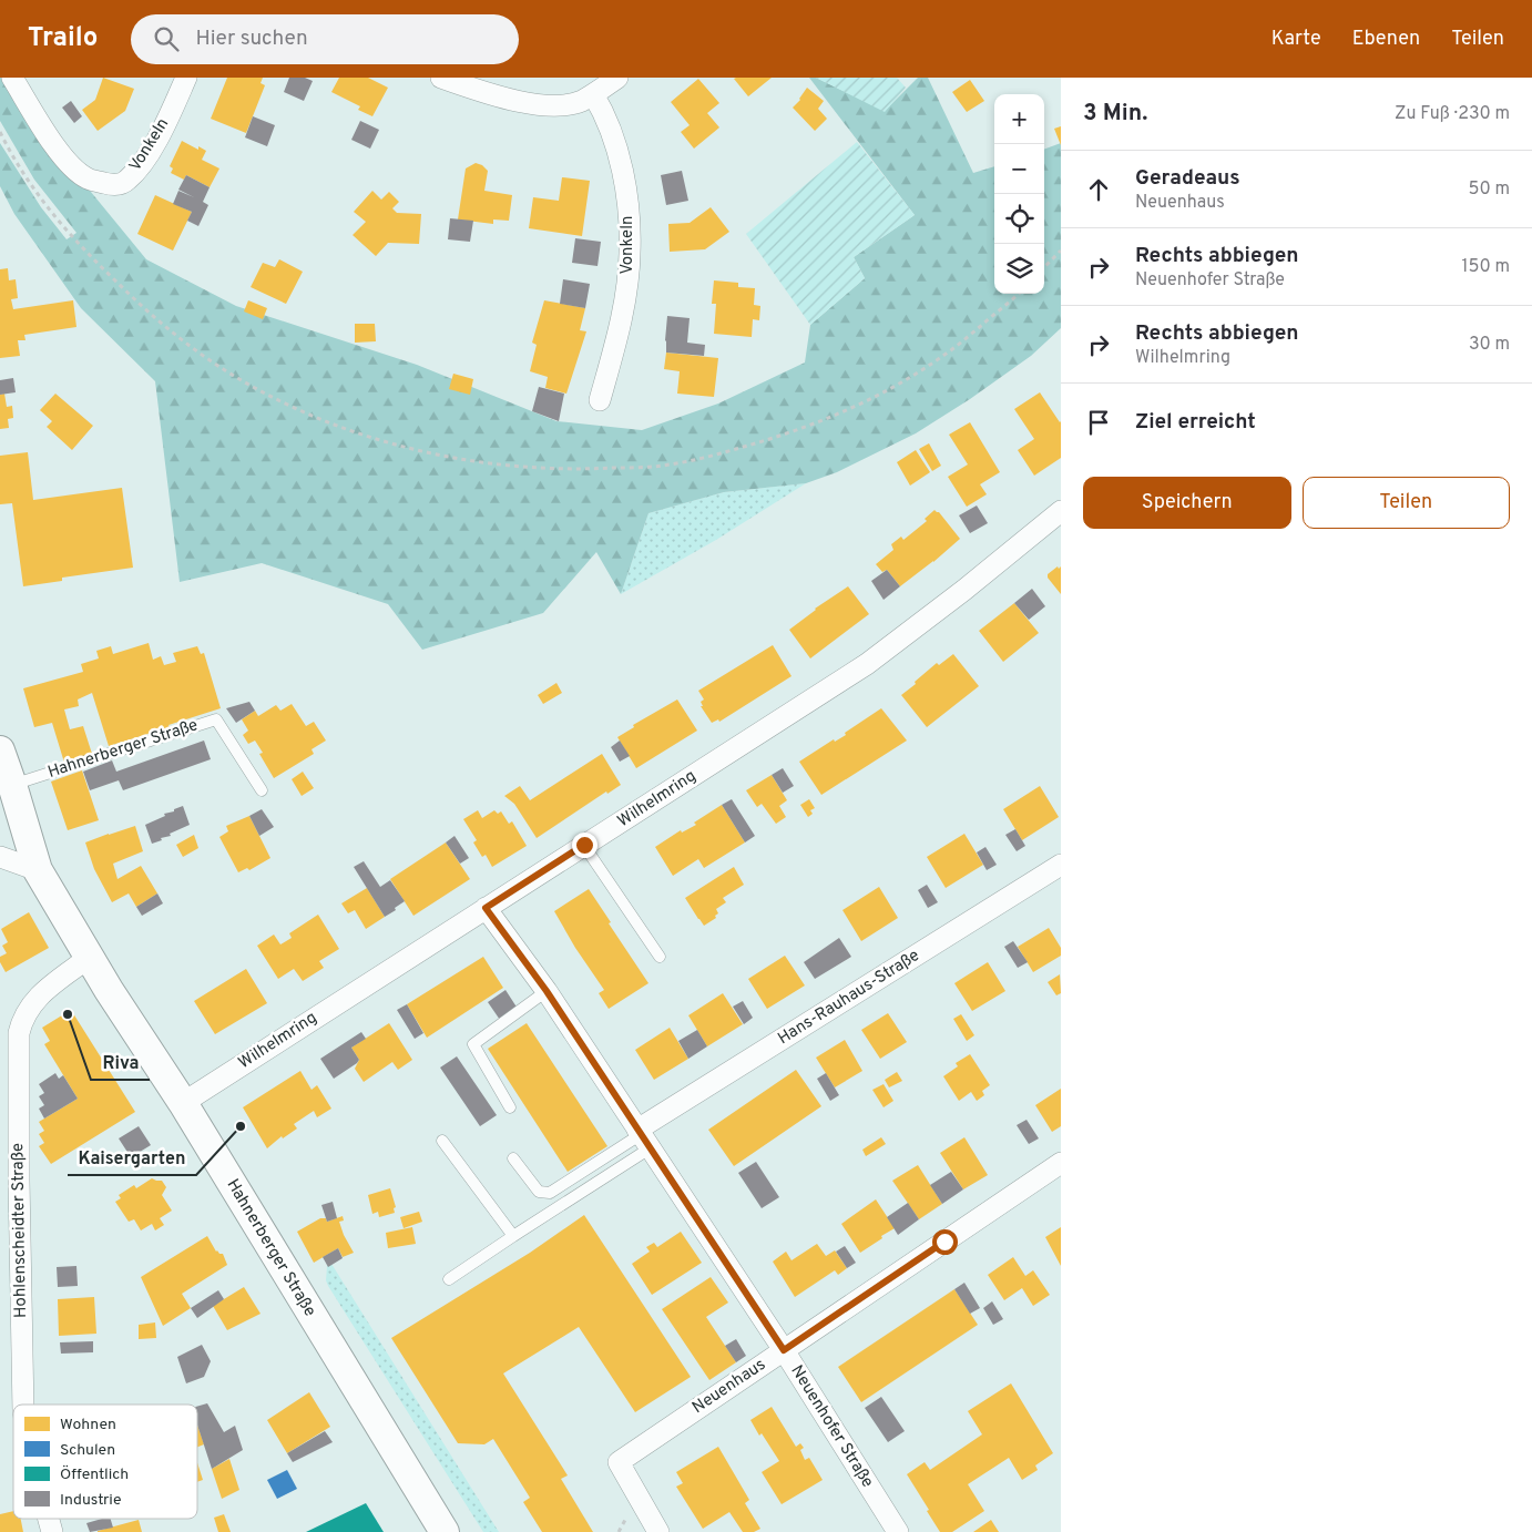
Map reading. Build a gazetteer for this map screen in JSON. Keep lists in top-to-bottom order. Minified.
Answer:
{"streets":{"main road":["Hahnerberger Straße"],"street":["Vonkeln","Wilhelmring","Hans-Rauhaus-Straße","Hohlenscheidter Straße","Neuenhaus","Neuenhofer Straße"]},"crossings":[["Hahnerberger Straße","Wilhelmring"],["Hahnerberger Straße","Hohlenscheidter Straße"],["Wilhelmring","Neuenhofer Straße"],["Hans-Rauhaus-Straße","Neuenhofer Straße"],["Neuenhaus","Neuenhofer Straße"]],"places":["Riva","Kaisergarten"],"legend":["Wohnen","Schulen","Öffentlich","Industrie"],"page":{"header":"Trailo","search":"Hier suchen","nav":["Karte","Ebenen","Teilen"],"heading":["3 Min.","Zu Fuß · 230 m"],"map_buttons":["+","−"],"list":[["Geradeaus","Neuenhaus","50 m"],["Rechts abbiegen","Neuenhofer Straße","150 m"],["Rechts abbiegen","Wilhelmring","30 m"],"Ziel erreicht"],"buttons":["Speichern","Teilen"]}}
